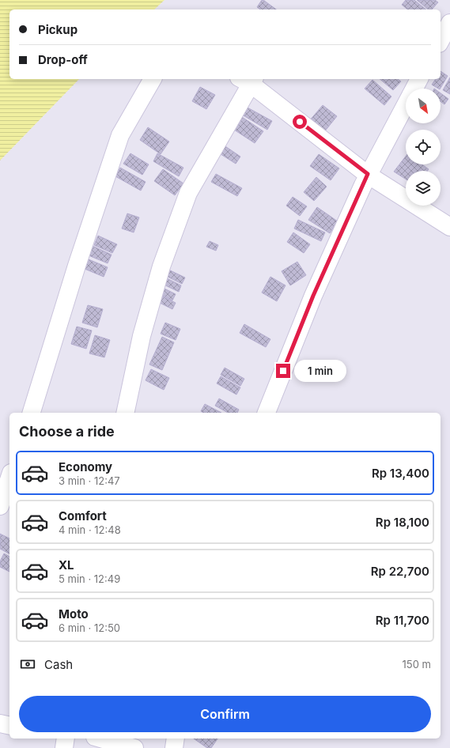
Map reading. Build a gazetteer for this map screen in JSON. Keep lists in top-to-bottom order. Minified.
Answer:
{"north":"bottom right","page":{"banner":["Pickup","Drop-off"],"bubble":"1 min","heading":"Choose a ride","list":[{"name":"Economy","note":"3 min · 12:47","value":"Rp 13,400"},{"name":"Comfort","note":"4 min · 12:48","value":"Rp 18,100"},{"name":"XL","note":"5 min · 12:49","value":"Rp 22,700"},{"name":"Moto","note":"6 min · 12:50","value":"Rp 11,700"}],"pay":["Cash","150 m"],"buttons":"Confirm"}}
